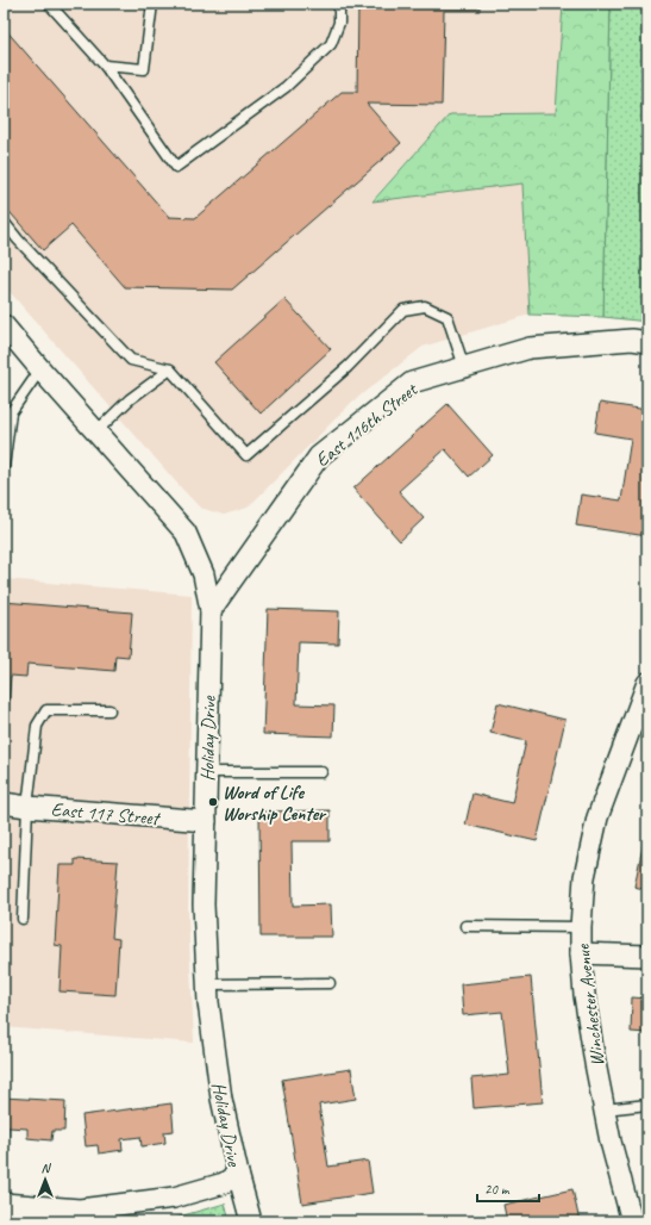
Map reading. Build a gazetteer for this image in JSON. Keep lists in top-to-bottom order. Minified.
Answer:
{"streets":{"street":["East 116th Street","Holiday Drive","East 117 Street","Winchester Avenue"]},"crossings":[["East 116th Street","Holiday Drive"],["Holiday Drive","East 117 Street"]],"places":["Word of Life Worship Center"],"scale_bar":"20 m","north":"top"}
